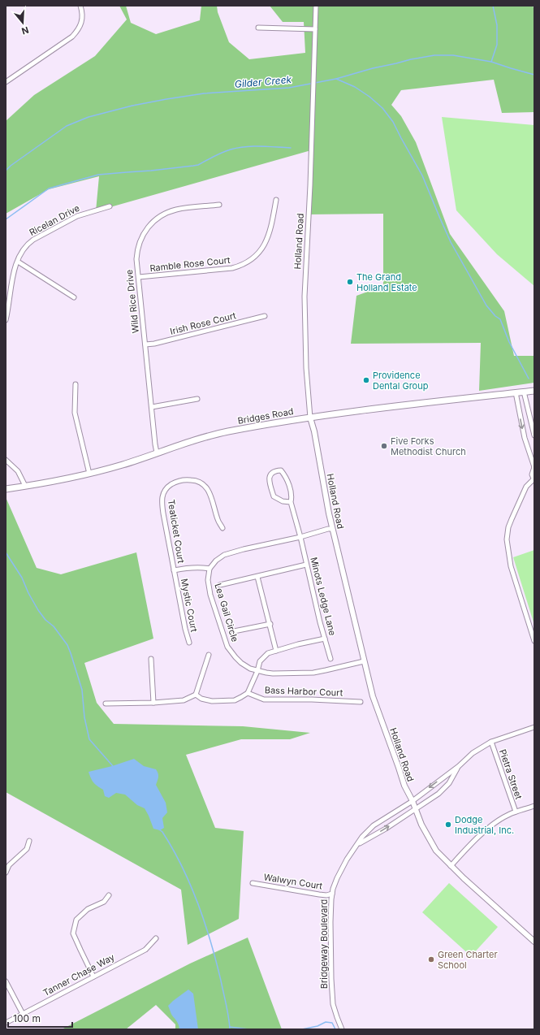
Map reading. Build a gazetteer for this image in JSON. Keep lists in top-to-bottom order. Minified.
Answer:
{"streets":{"main road":["Bridges Road"],"street":["Ricelan Drive","Holland Road","Ramble Rose Court","Wild Rice Drive","Irish Rose Court","Teaticket Court","Minots Ledge Lane","Mystic Court","Lea Gail Circle","Bass Harbor Court","Pietra Street","Walwyn Court","Bridgeway Boulevard","Tanner Chase Way"]},"crossings":[["Holland Road","Bridges Road"],["Holland Road","Lea Gail Circle"],["Holland Road","Bridgeway Boulevard"],["Ramble Rose Court","Wild Rice Drive"],["Wild Rice Drive","Irish Rose Court"],["Wild Rice Drive","Bridges Road"],["Teaticket Court","Mystic Court"],["Pietra Street","Bridgeway Boulevard"],["Walwyn Court","Bridgeway Boulevard"]],"water":["Gilder Creek"],"places":["The Grand Holland Estate","Providence Dental Group","Five Forks Methodist Church","Dodge Industrial, Inc.","Green Charter School"],"scale_bar":"100 m","north":"bottom"}
